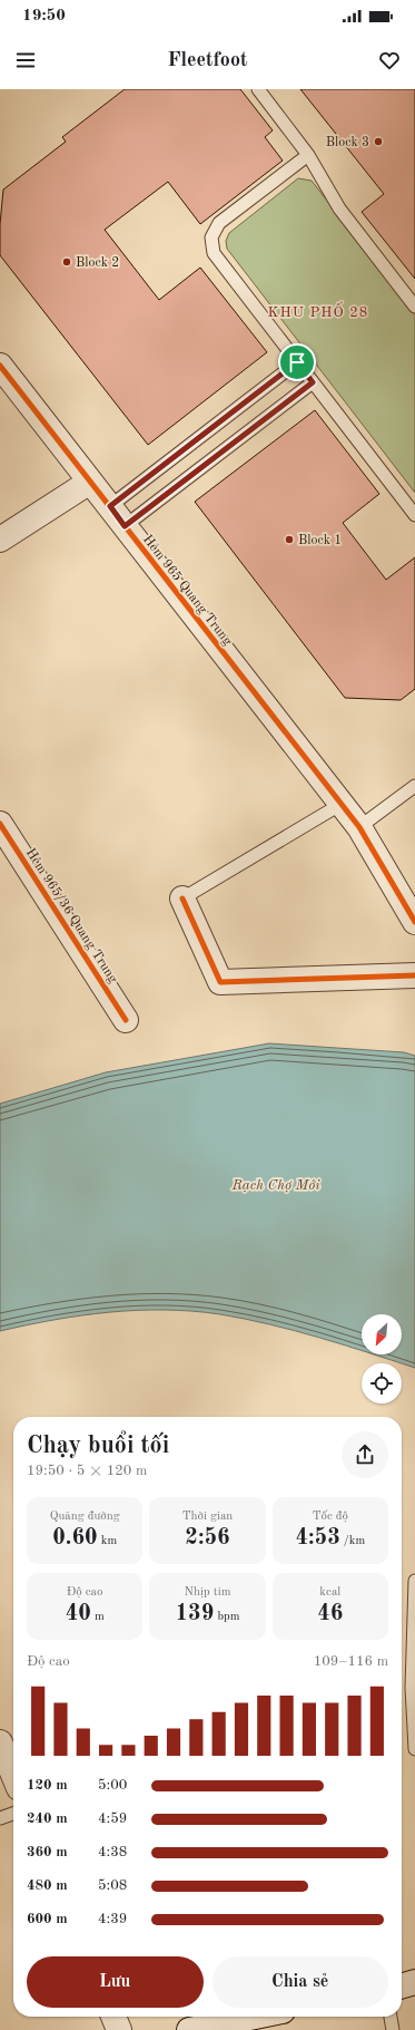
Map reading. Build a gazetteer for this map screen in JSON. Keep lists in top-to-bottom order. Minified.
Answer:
{"streets":{"street":["Hẻm 965 Quang Trung","Hẻm 965/36 Quang Trung"]},"districts":["KHU PHỐ 28"],"water":["Rạch Chợ Mới"],"places":["Block 3","Block 2","Block 1"],"north":"bottom left","page":{"status":"19:50","header":"Fleetfoot","heading":["Chạy buổi tối","19:50 · 5 × 120 m"],"stats":[["Quãng đường","0.60 km"],["Thời gian","2:56"],["Tốc độ","4:53 /km"],["Độ cao","40 m"],["Nhịp tim","139 bpm"],["kcal","46"]],"chart":["Độ cao","109–116 m"],"list":[{"name":"120 m","note":"5:00"},{"name":"240 m","note":"4:59"},{"name":"360 m","note":"4:38"},{"name":"480 m","note":"5:08"},{"name":"600 m","note":"4:39"}],"buttons":["Lưu","Chia sẻ"]}}
